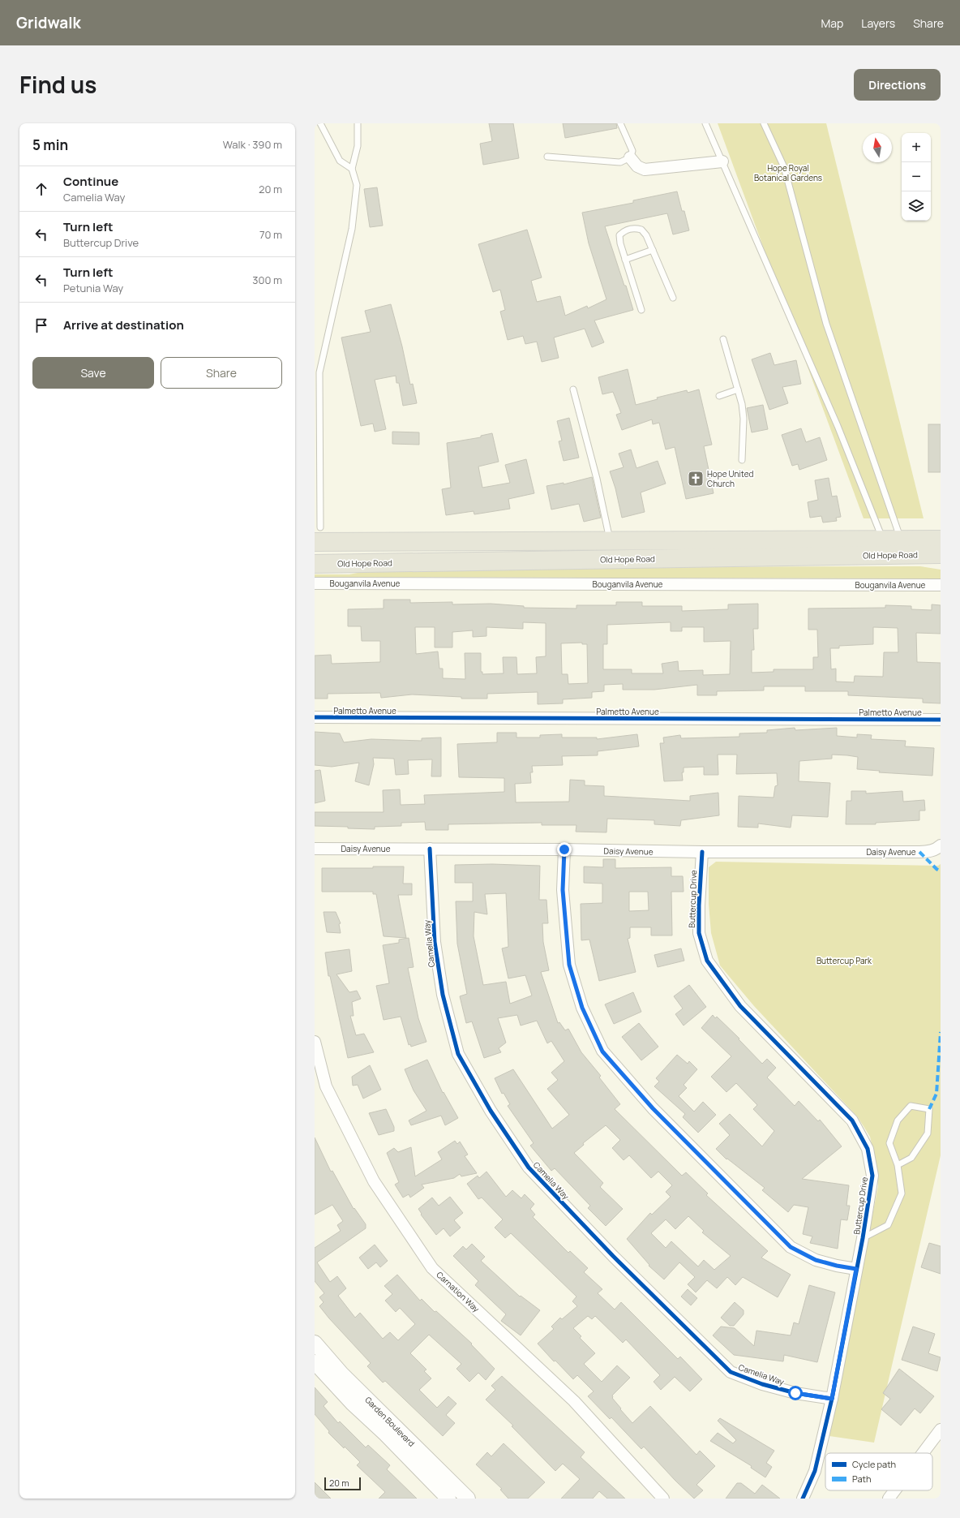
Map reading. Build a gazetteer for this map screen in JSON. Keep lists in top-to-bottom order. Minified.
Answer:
{"streets":{"main road":["Old Hope Road"],"street":["Bouganvila Avenue","Palmetto Avenue","Daisy Avenue","Buttercup Drive","Camelia Way","Carnation Way","Garden Boulevard"]},"crossings":[["Daisy Avenue","Buttercup Drive"],["Daisy Avenue","Camelia Way"],["Buttercup Drive","Camelia Way"]],"parks":["Hope Royal Botanical Gardens","Buttercup Park"],"places":{"church":["Hope United Church"]},"legend":["Cycle path","Path"],"scale_bar":"20 m","north":"top","page":{"header":"Gridwalk","nav":["Map","Layers","Share"],"title":"Find us","buttons":["Directions",["Save","Share"]],"heading":["5 min","Walk · 390 m"],"map_buttons":["+","−"],"list":[["Continue","Camelia Way","20 m"],["Turn left","Buttercup Drive","70 m"],["Turn left","Petunia Way","300 m"],"Arrive at destination"],"scale":"20 m"}}
